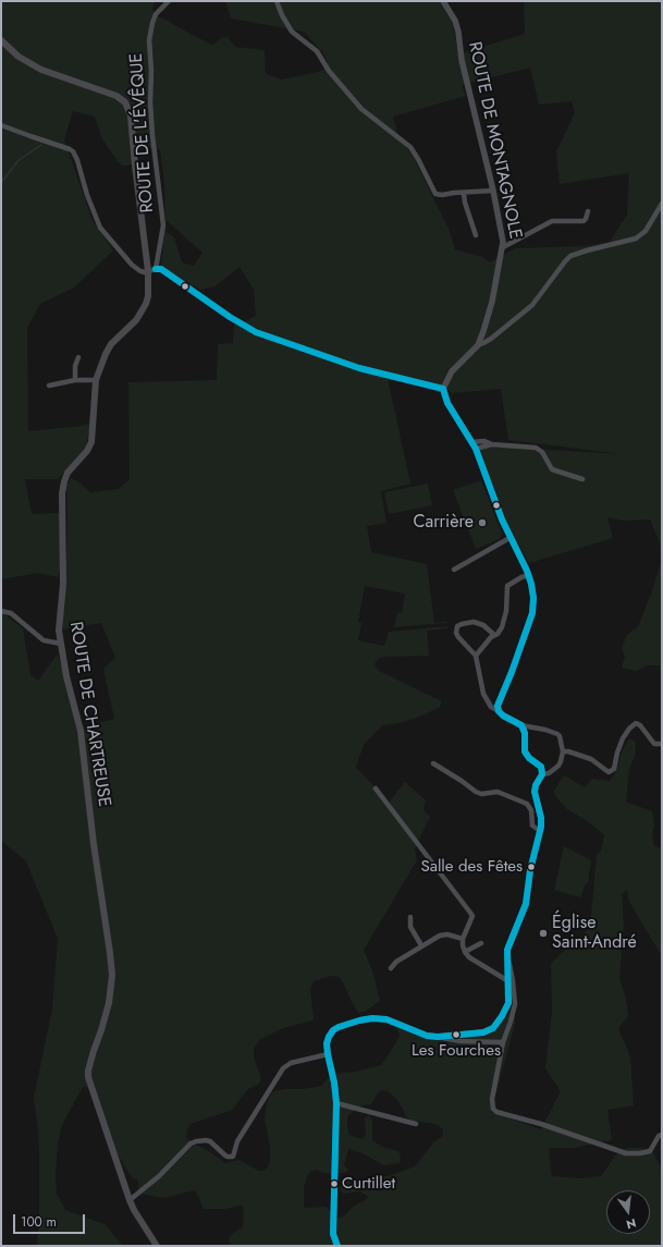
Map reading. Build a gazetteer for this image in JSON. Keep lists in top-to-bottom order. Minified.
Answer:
{"streets":{"main road":["ROUTE DE CHARTREUSE"],"street":["ROUTE DE L'ÉVÊQUE","ROUTE DE MONTAGNOLE"]},"places":["Carrière","Salle des Fêtes","Église Saint-André","Les Fourches","Curtillet"],"scale_bar":"100 m","north":"bottom"}
